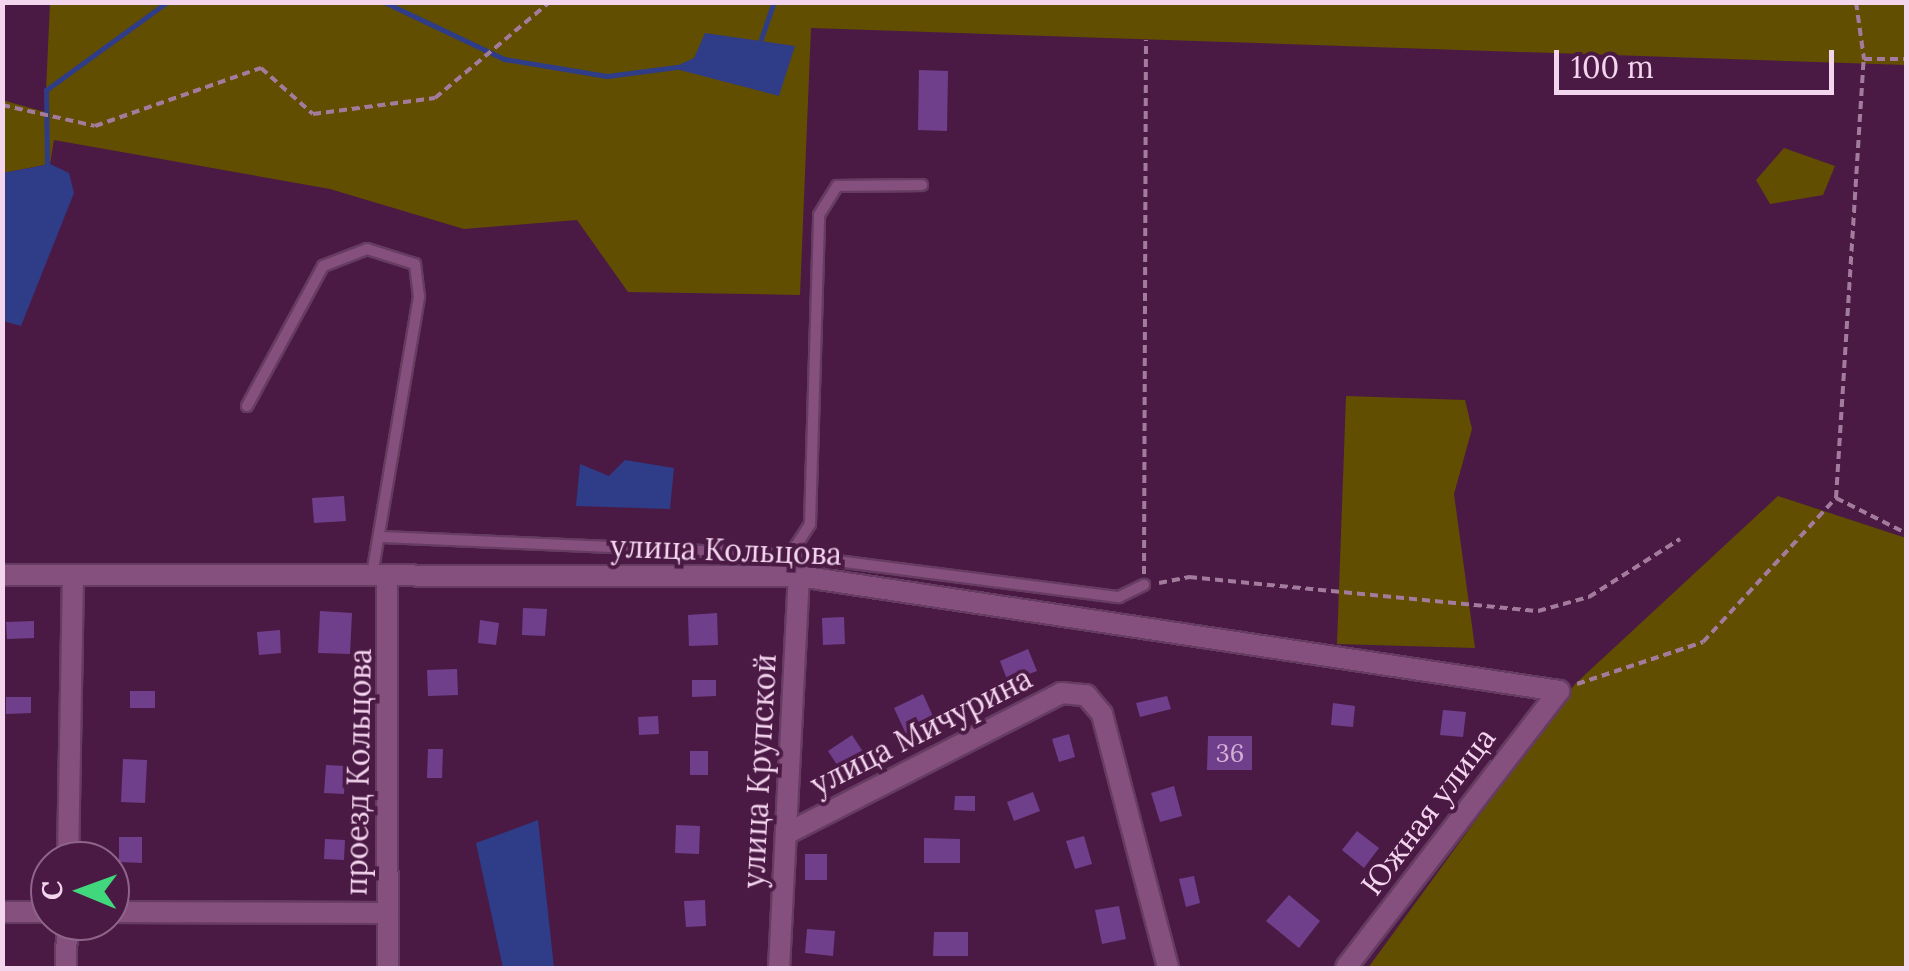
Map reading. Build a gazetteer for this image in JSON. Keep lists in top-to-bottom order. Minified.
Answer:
{"streets":{"street":["улица Кольцова","улица Мичурина","улица Крупской","проезд Кольцова","Южная улица"]},"crossings":[["улица Кольцова","улица Крупской"],["улица Кольцова","проезд Кольцова"],["улица Кольцова","Южная улица"],["улица Мичурина","улица Крупской"]],"house_numbers":["36"],"scale_bar":"100 m","north":"left"}
